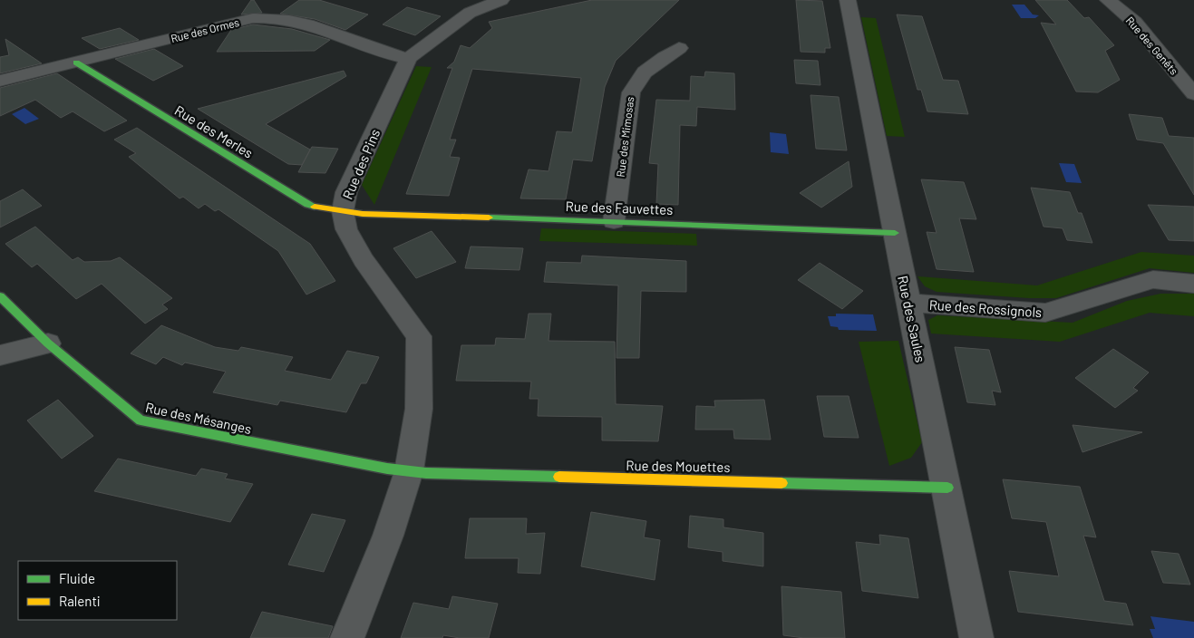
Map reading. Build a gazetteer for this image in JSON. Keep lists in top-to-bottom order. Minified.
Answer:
{"streets":{"street":["Rue des Ormes","Rue des Genêts","Rue des Merles","Rue des Mimosas","Rue des Pins","Rue des Fauvettes","Rue des Rossignols","Rue des Saules","Rue des Mésanges","Rue des Mouettes"]},"crossings":[["Rue des Ormes","Rue des Merles"],["Rue des Ormes","Rue des Pins"],["Rue des Merles","Rue des Pins"],["Rue des Merles","Rue des Fauvettes"],["Rue des Mimosas","Rue des Fauvettes"],["Rue des Pins","Rue des Fauvettes"],["Rue des Pins","Rue des Mésanges"],["Rue des Pins","Rue des Mouettes"],["Rue des Fauvettes","Rue des Saules"],["Rue des Rossignols","Rue des Saules"],["Rue des Saules","Rue des Mouettes"],["Rue des Mésanges","Rue des Mouettes"]],"legend":["Fluide","Ralenti"]}
